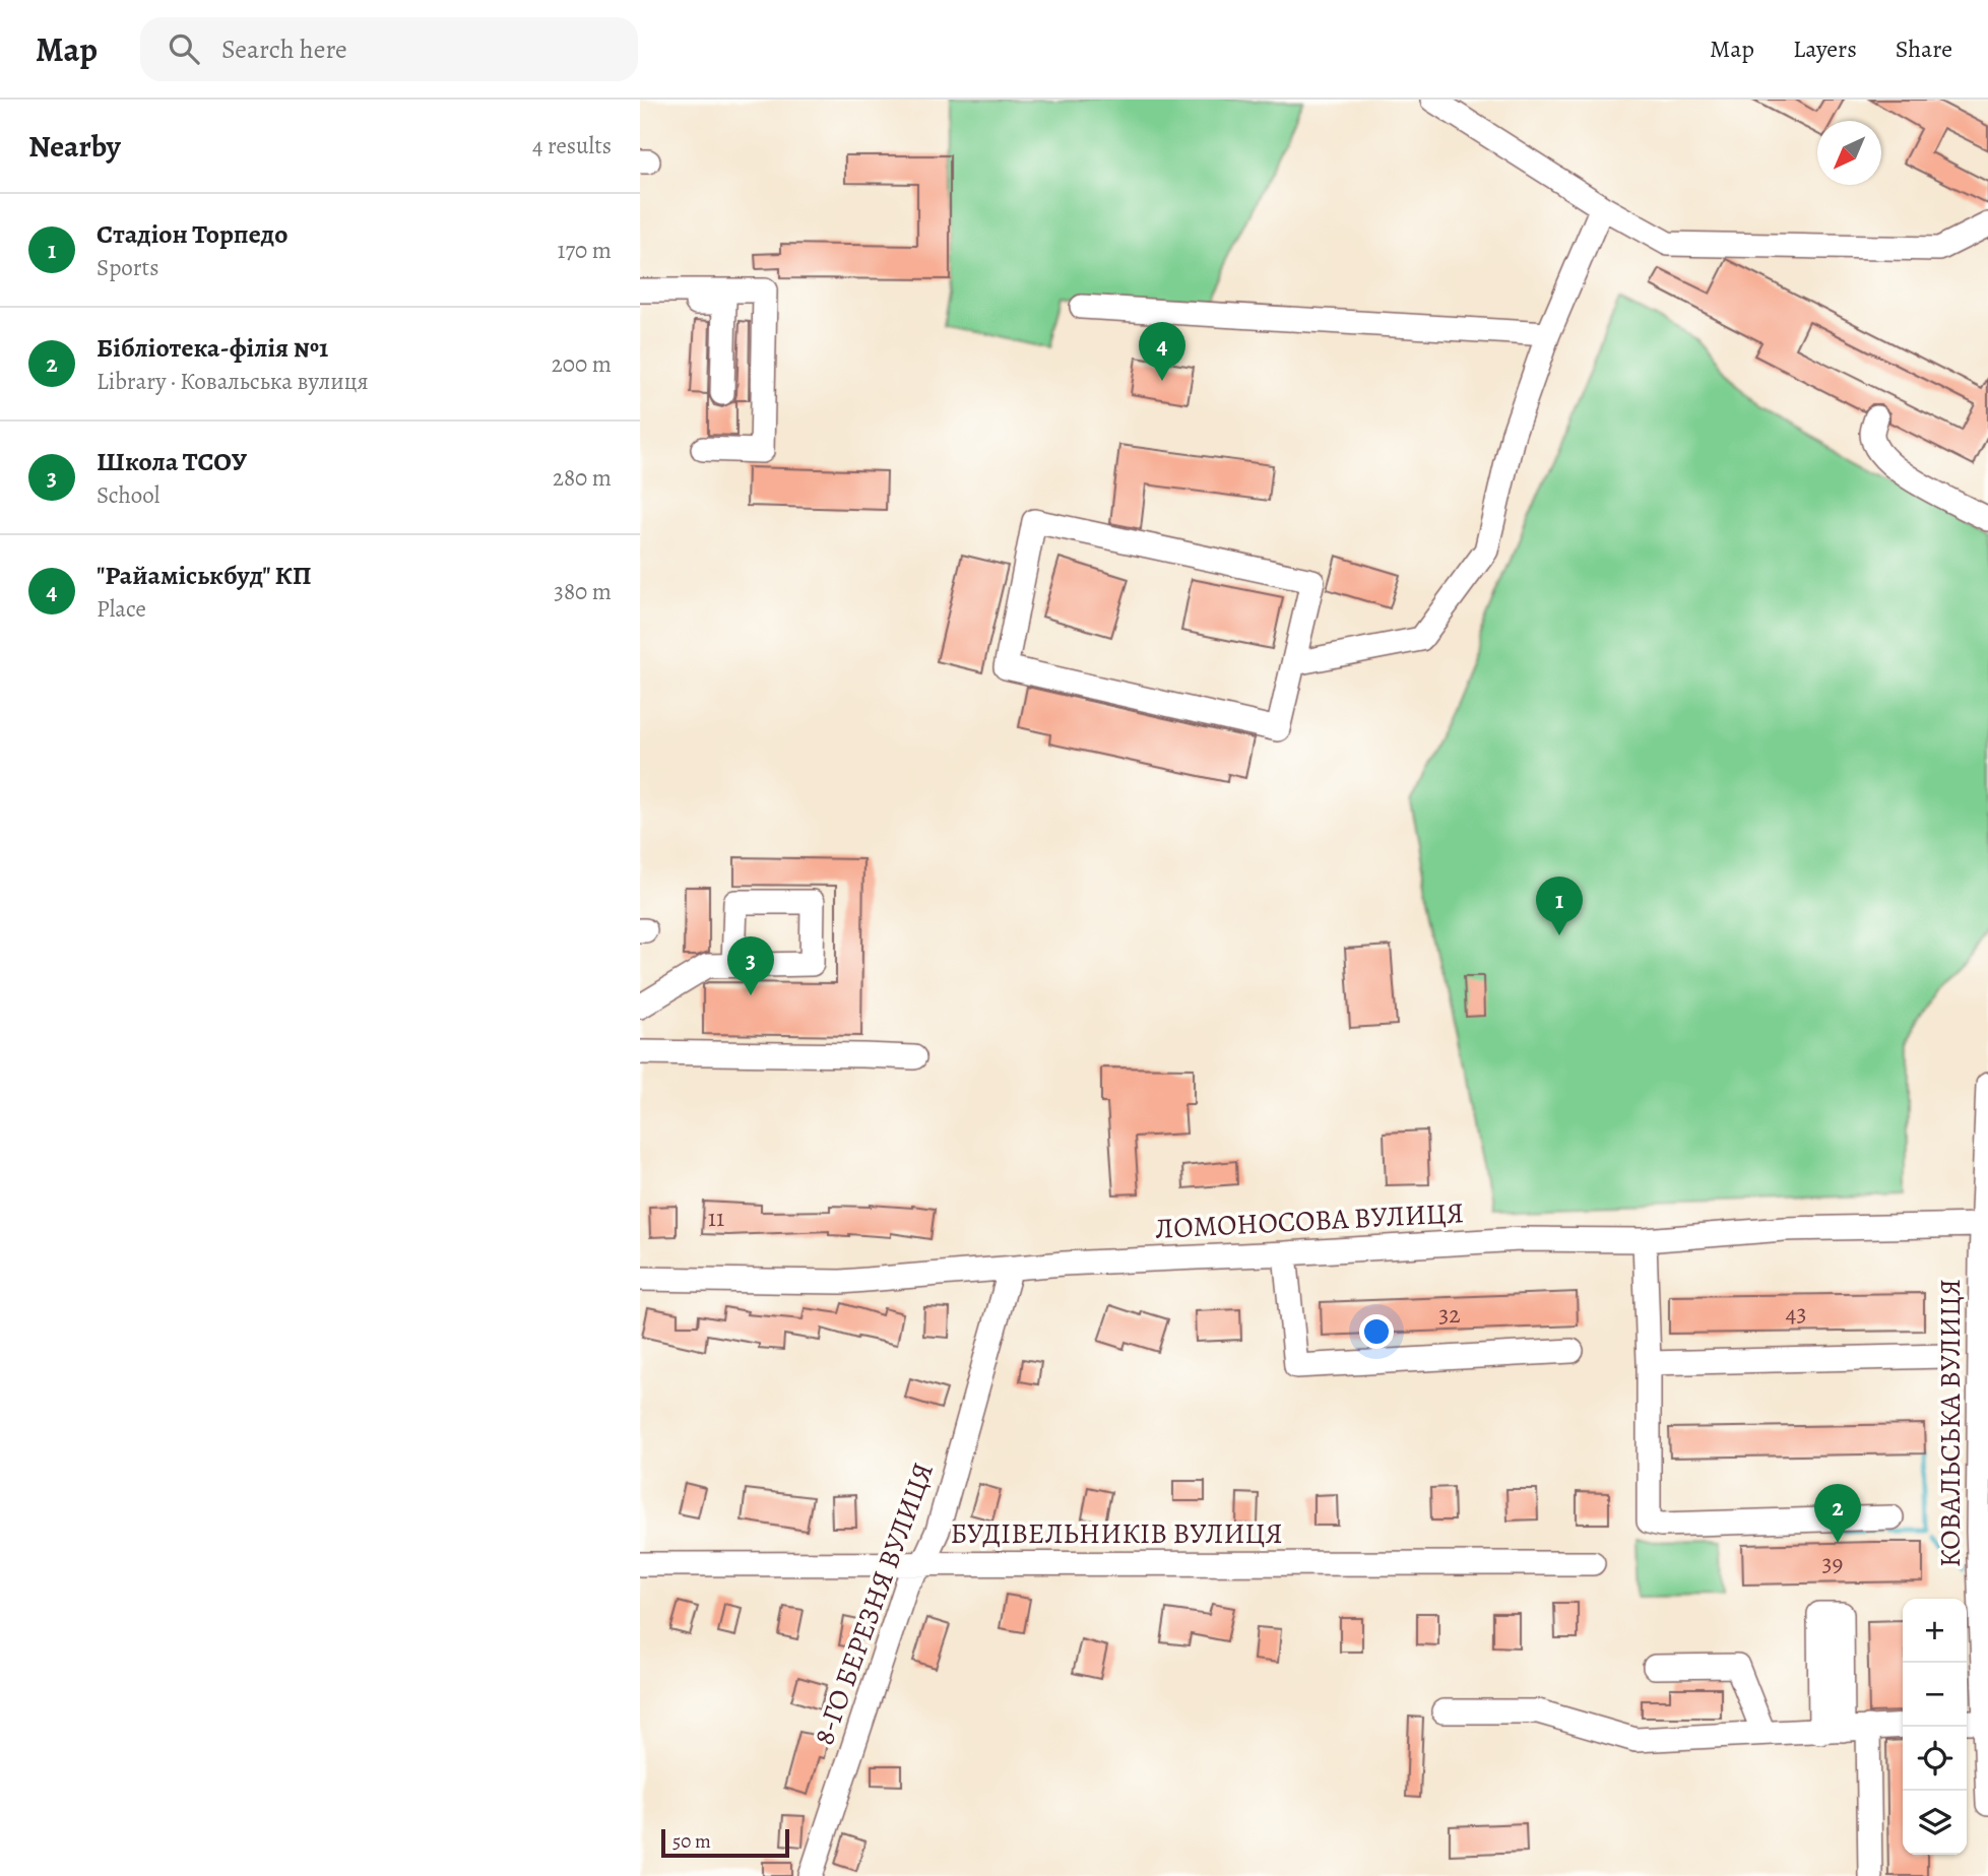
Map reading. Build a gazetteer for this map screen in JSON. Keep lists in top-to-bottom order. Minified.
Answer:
{"streets":{"street":["ЛОМОНОСОВА ВУЛИЦЯ","КОВАЛЬСЬКА ВУЛИЦЯ","БУДІВЕЛЬНИКІВ ВУЛИЦЯ","8-ГО БЕРЕЗНЯ ВУЛИЦЯ"]},"crossings":[["ЛОМОНОСОВА ВУЛИЦЯ","КОВАЛЬСЬКА ВУЛИЦЯ"],["ЛОМОНОСОВА ВУЛИЦЯ","8-ГО БЕРЕЗНЯ ВУЛИЦЯ"],["БУДІВЕЛЬНИКІВ ВУЛИЦЯ","8-ГО БЕРЕЗНЯ ВУЛИЦЯ"]],"house_numbers":["11","43","32","39"],"scale_bar":"50 m","north":"bottom left","page":{"header":"Map","search":"Search here","nav":["Map","Layers","Share"],"heading":["Nearby","4 results"],"list":[{"mark":"1","name":"Стадіон Торпедо","note":"Sports","value":"170 m"},{"mark":"2","name":"Бібліотека-філія №1","note":"Library · Ковальська вулиця","value":"200 m"},{"mark":"3","name":"Школа ТСОУ","note":"School","value":"280 m"},{"mark":"4","name":"\"Райаміськбуд\" КП","note":"Place","value":"380 m"}],"pins":["4","1","3","2"],"map_buttons":["+","−"],"scale":"50 m"}}
